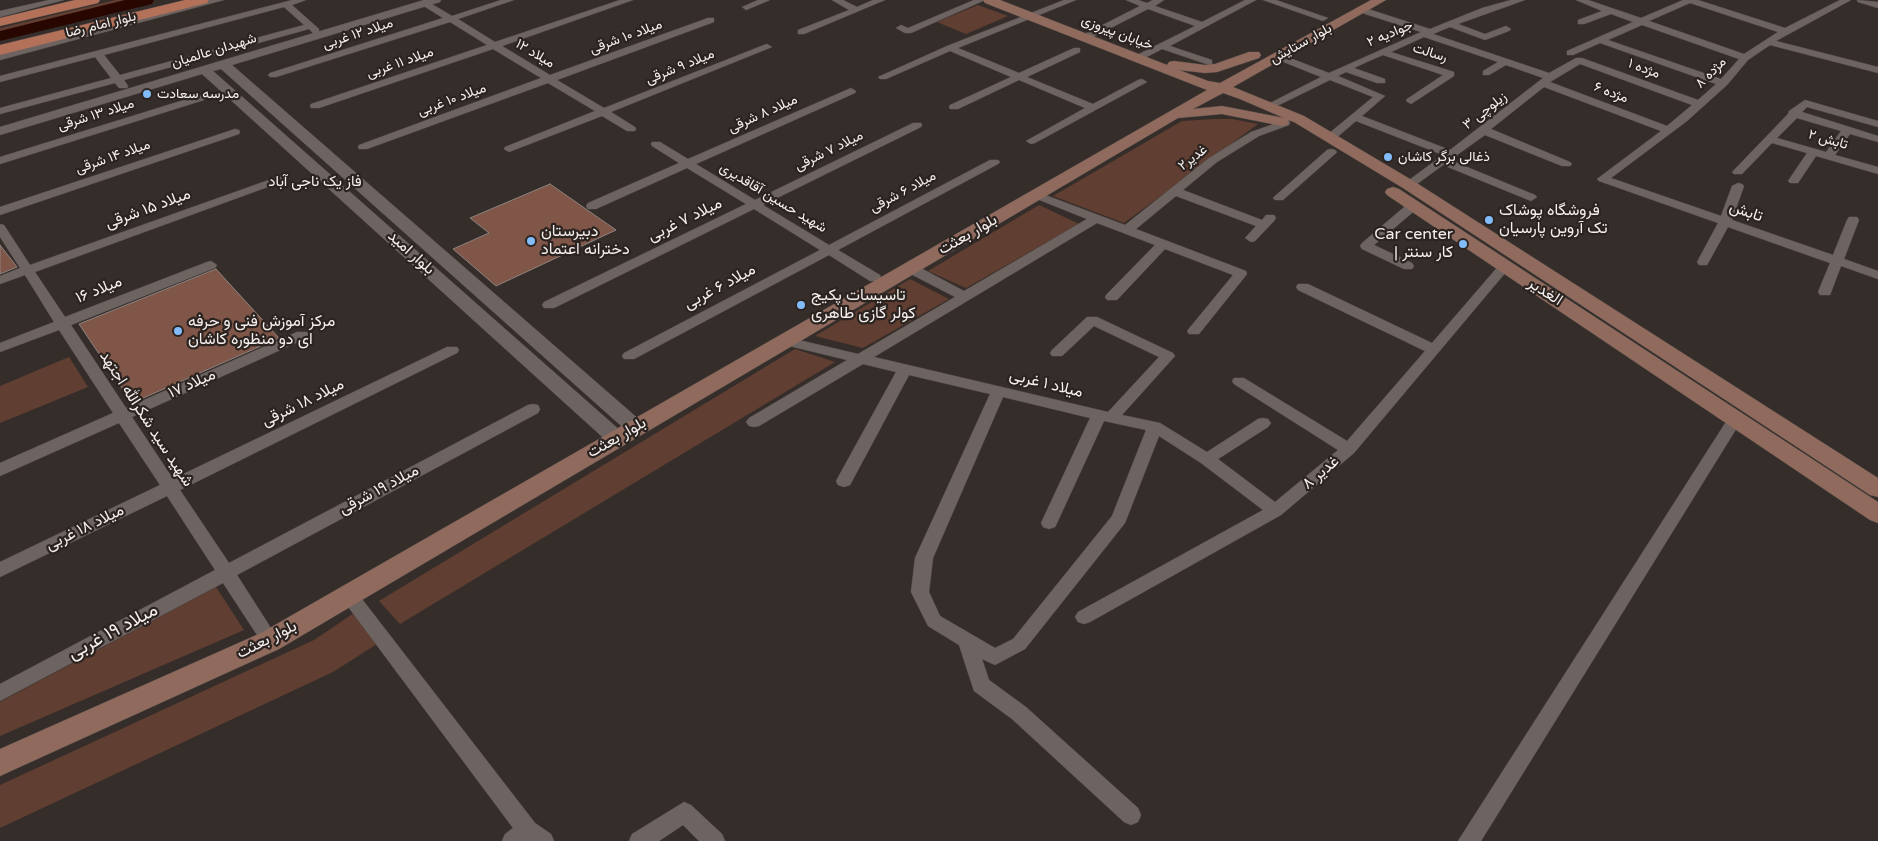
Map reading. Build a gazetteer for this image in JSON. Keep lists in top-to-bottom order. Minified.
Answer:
{"streets":{"main road":["بلوار امام رضا","خیابان پیروزی","بلوار ستایش","بلوار بعثت","الغدیر"],"street":["میلاد ۱۲ غربی","جوادیه ۲","میلاد ۱۰ شرقی","شهیدان عالمیان","رسالت","میلاد ۱۲","میلاد ۱۱ غربی","میلاد ۹ شرقی","مژده ۱","مژده ۸","مژده ۶","میلاد ۱۰ غربی","زیلوچی ۳","میلاد ۸ شرقی","میلاد ۱۳ شرقی","تابش ۲","میلاد ۷ شرقی","میلاد ۱۴ شرقی","غدیر۲","میلاد ۶ شرقی","شهید حسین آقاقدیری","میلاد ۱۵ شرقی","تابش","میلاد ۷ غربی","بلوار امید","میلاد ۶ غربی","میلاد ۱۶","میلاد ۱۷","میلاد ۱ غربی","میلاد ۱۸ شرقی","شهید سید شکرالله اجتهد","غدیر ۸","میلاد ۱۹ شرقی","میلاد ۱۸ غربی","میلاد ۱۹ غربی"]},"crossings":[["خیابان پیروزی","بلوار ستایش"],["خیابان پیروزی","بلوار بعثت"],["خیابان پیروزی","الغدیر"],["میلاد ۱۲ غربی","میلاد ۱۲"],["جوادیه ۲","رسالت"],["جوادیه ۲","مژده ۶"],["میلاد ۱۰ شرقی","میلاد ۱۲"],["میلاد ۱۰ شرقی","میلاد ۱۰ غربی"],["بلوار ستایش","مژده ۶"],["بلوار ستایش","بلوار بعثت"],["بلوار ستایش","الغدیر"],["شهیدان عالمیان","میلاد ۱۲"],["شهیدان عالمیان","بلوار امید"],["میلاد ۱۲","میلاد ۱۱ غربی"],["میلاد ۱۲","میلاد ۹ شرقی"],["میلاد ۱۲","میلاد ۱۰ غربی"],["مژده ۱","مژده ۸"],["مژده ۱","زیلوچی ۳"],["مژده ۸","مژده ۶"],["مژده ۸","تابش"],["مژده ۶","زیلوچی ۳"],["زیلوچی ۳","الغدیر"],["میلاد ۸ شرقی","شهید حسین آقاقدیری"],["میلاد ۷ شرقی","شهید حسین آقاقدیری"],["میلاد ۷ شرقی","میلاد ۷ غربی"],["غدیر۲","الغدیر"],["میلاد ۶ شرقی","شهید حسین آقاقدیری"],["میلاد ۶ شرقی","میلاد ۶ غربی"],["شهید حسین آقاقدیری","میلاد ۷ غربی"],["شهید حسین آقاقدیری","بلوار بعثت"],["شهید حسین آقاقدیری","میلاد ۶ غربی"],["میلاد ۱۵ شرقی","شهید سید شکرالله اجتهد"],["بلوار بعثت","بلوار امید"],["بلوار بعثت","الغدیر"],["بلوار بعثت","میلاد ۱ غربی"],["بلوار بعثت","شهید سید شکرالله اجتهد"],["میلاد ۱۶","شهید سید شکرالله اجتهد"],["الغدیر","غدیر ۸"],["میلاد ۱۷","شهید سید شکرالله اجتهد"],["میلاد ۱ غربی","غدیر ۸"],["میلاد ۱۸ شرقی","شهید سید شکرالله اجتهد"],["میلاد ۱۸ شرقی","میلاد ۱۸ غربی"],["شهید سید شکرالله اجتهد","میلاد ۱۹ شرقی"],["شهید سید شکرالله اجتهد","میلاد ۱۸ غربی"],["شهید سید شکرالله اجتهد","میلاد ۱۹ غربی"],["میلاد ۱۹ شرقی","میلاد ۱۹ غربی"]],"districts":["فاز یک ناجی آباد"],"places":["مدرسه سعادت","ذغالی برگر کاشان","فروشگاه پوشاک تک آروین پارسیان","دبیرستان دخترانه اعتماد","Car center | کار سنتر","تاسیسات پکیج کولر گازی طاهری","مرکز آموزش فنی و حرفه ای دو منظوره کاشان"]}
